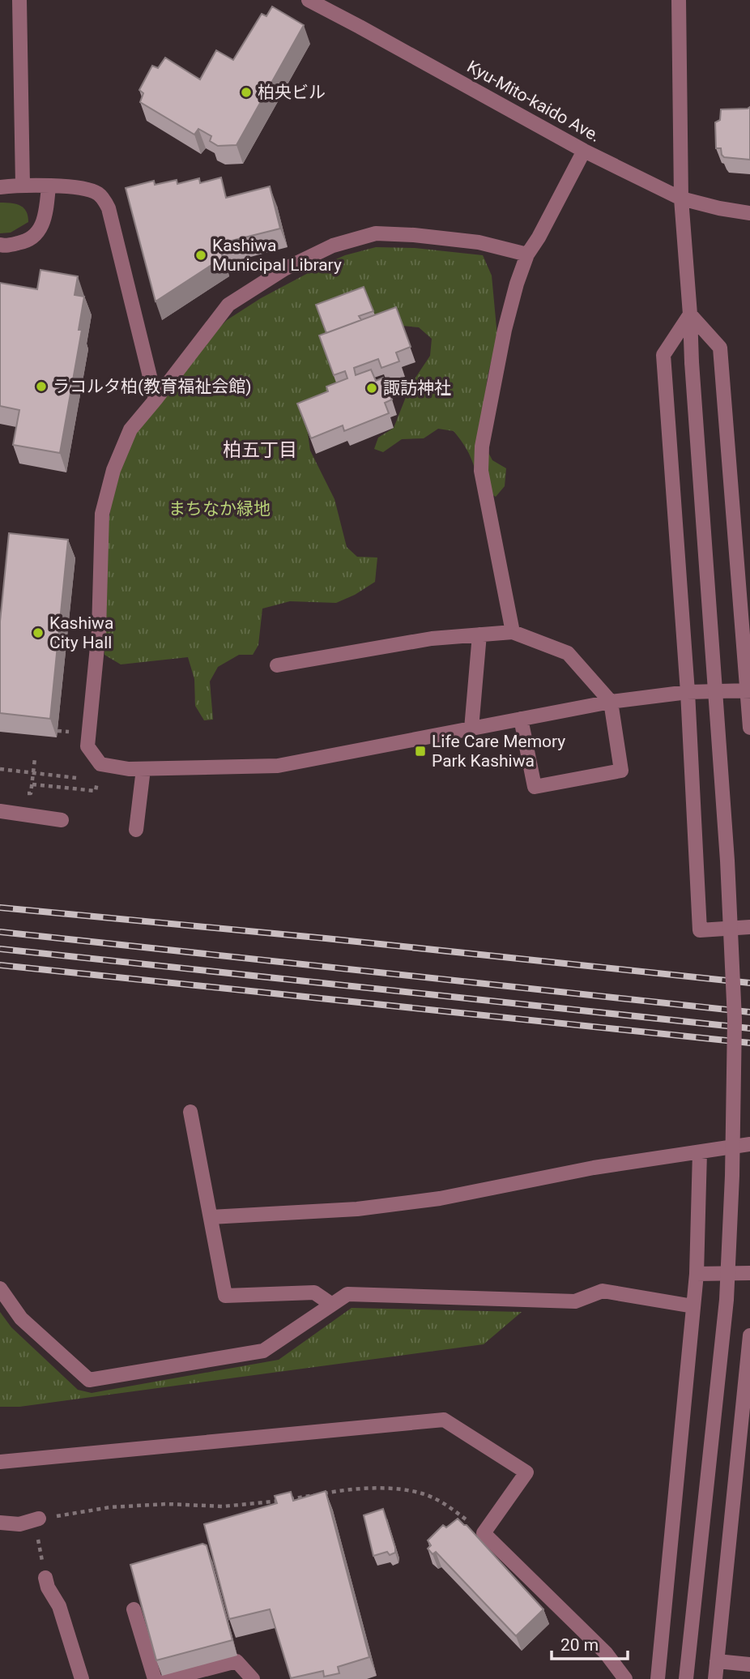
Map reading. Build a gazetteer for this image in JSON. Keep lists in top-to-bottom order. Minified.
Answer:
{"streets":{"street":["Kyu-Mito-kaido Ave."]},"districts":["柏五丁目"],"parks":["まちなか緑地"],"places":{"other":["柏央ビル","Kashiwa Municipal Library","ラコルタ柏(教育福祉会館)","諏訪神社","Kashiwa City Hall"],"transit":["Life Care Memory Park Kashiwa"]},"scale_bar":"20 m"}
